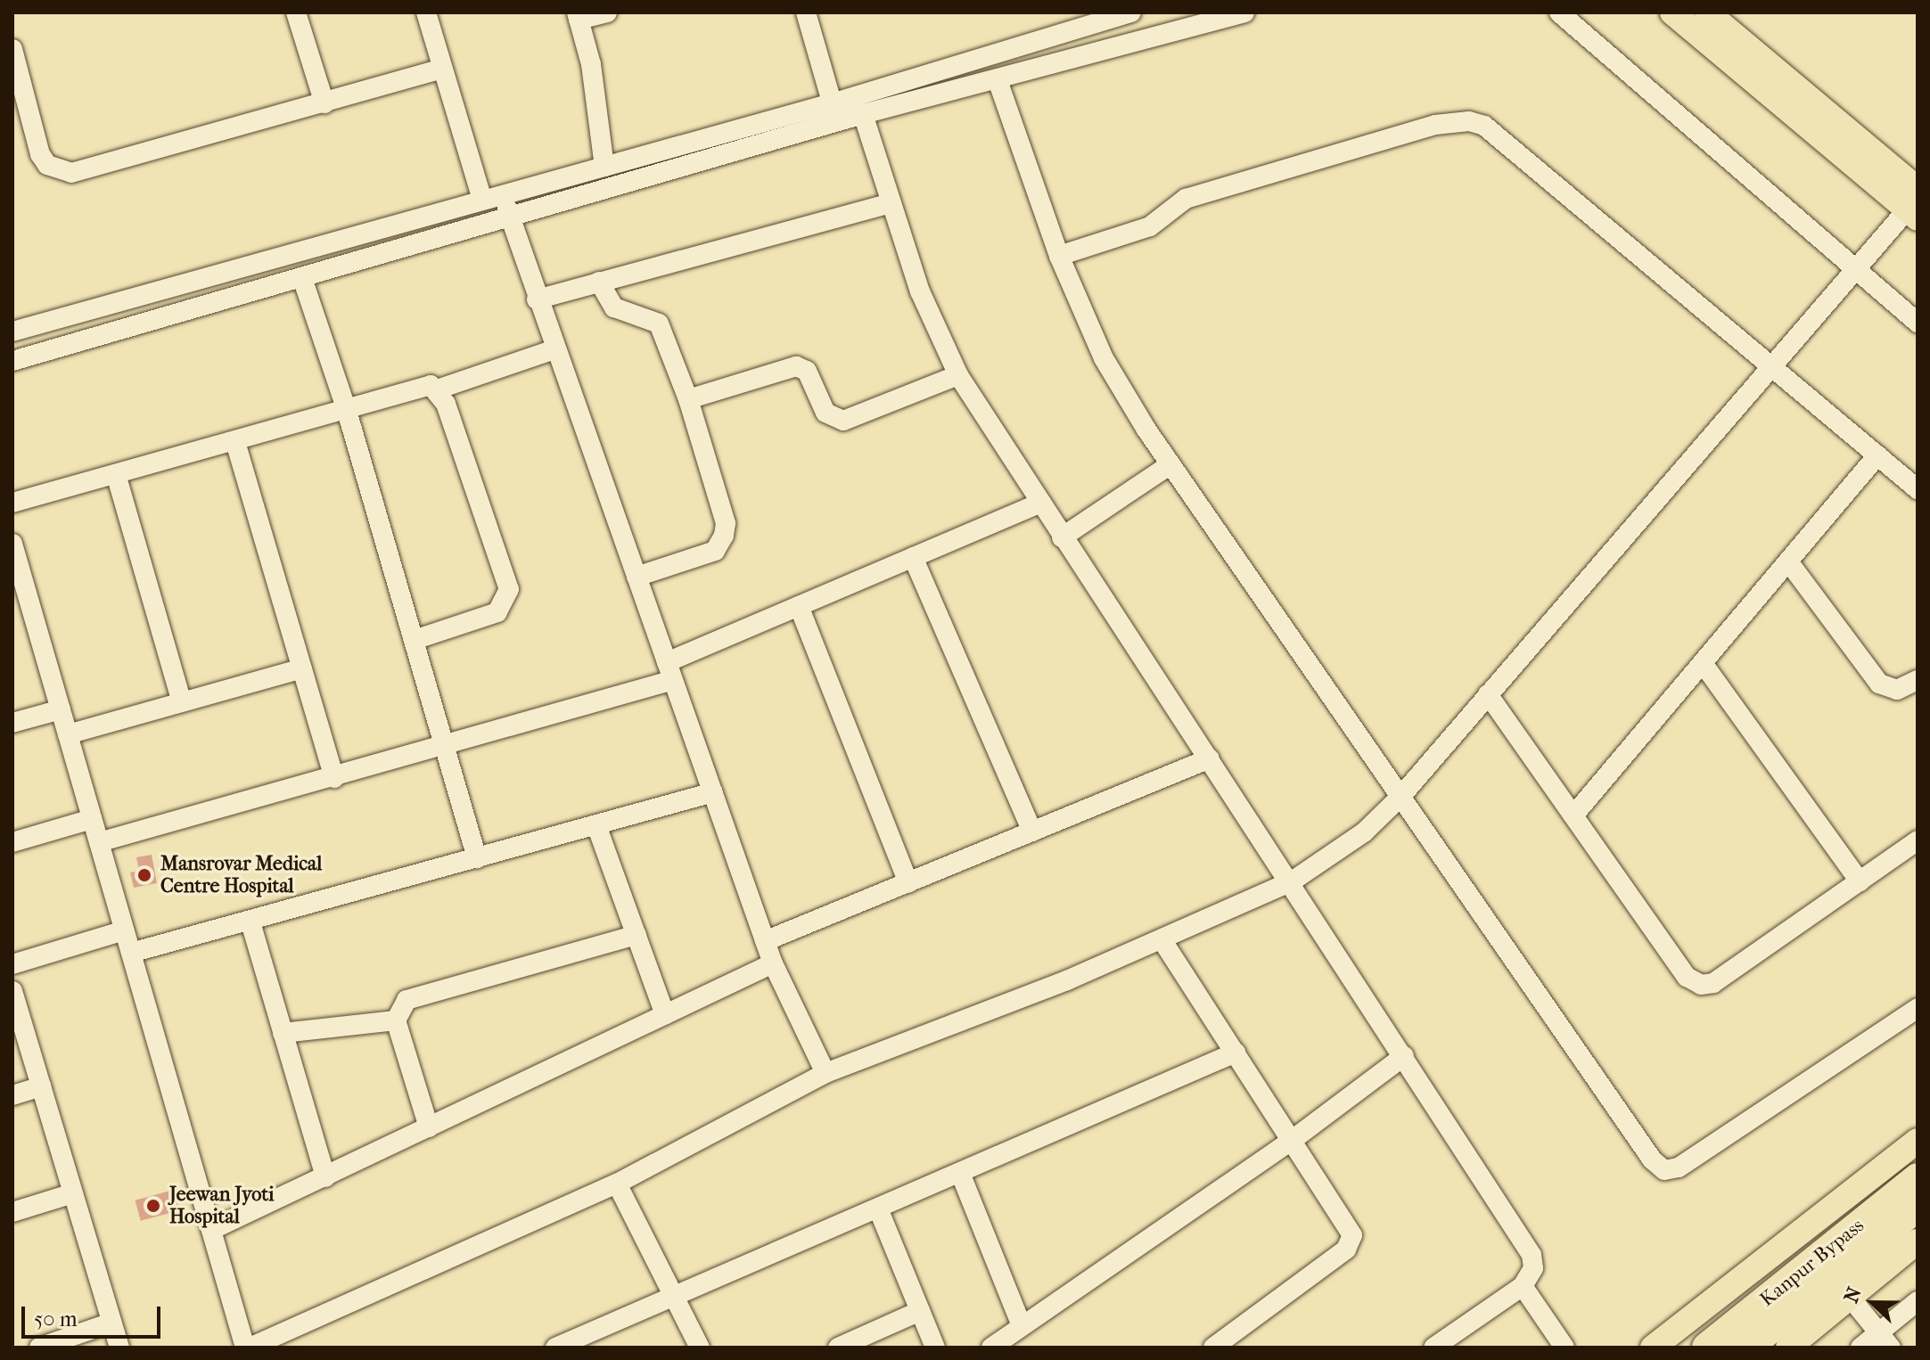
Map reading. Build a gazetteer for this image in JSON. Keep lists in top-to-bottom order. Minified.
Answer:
{"streets":{"highway":["Kanpur Bypass"]},"places":["Mansrovar Medical Centre Hospital","Jeewan Jyoti Hospital"],"scale_bar":"50 m","north":"left"}
